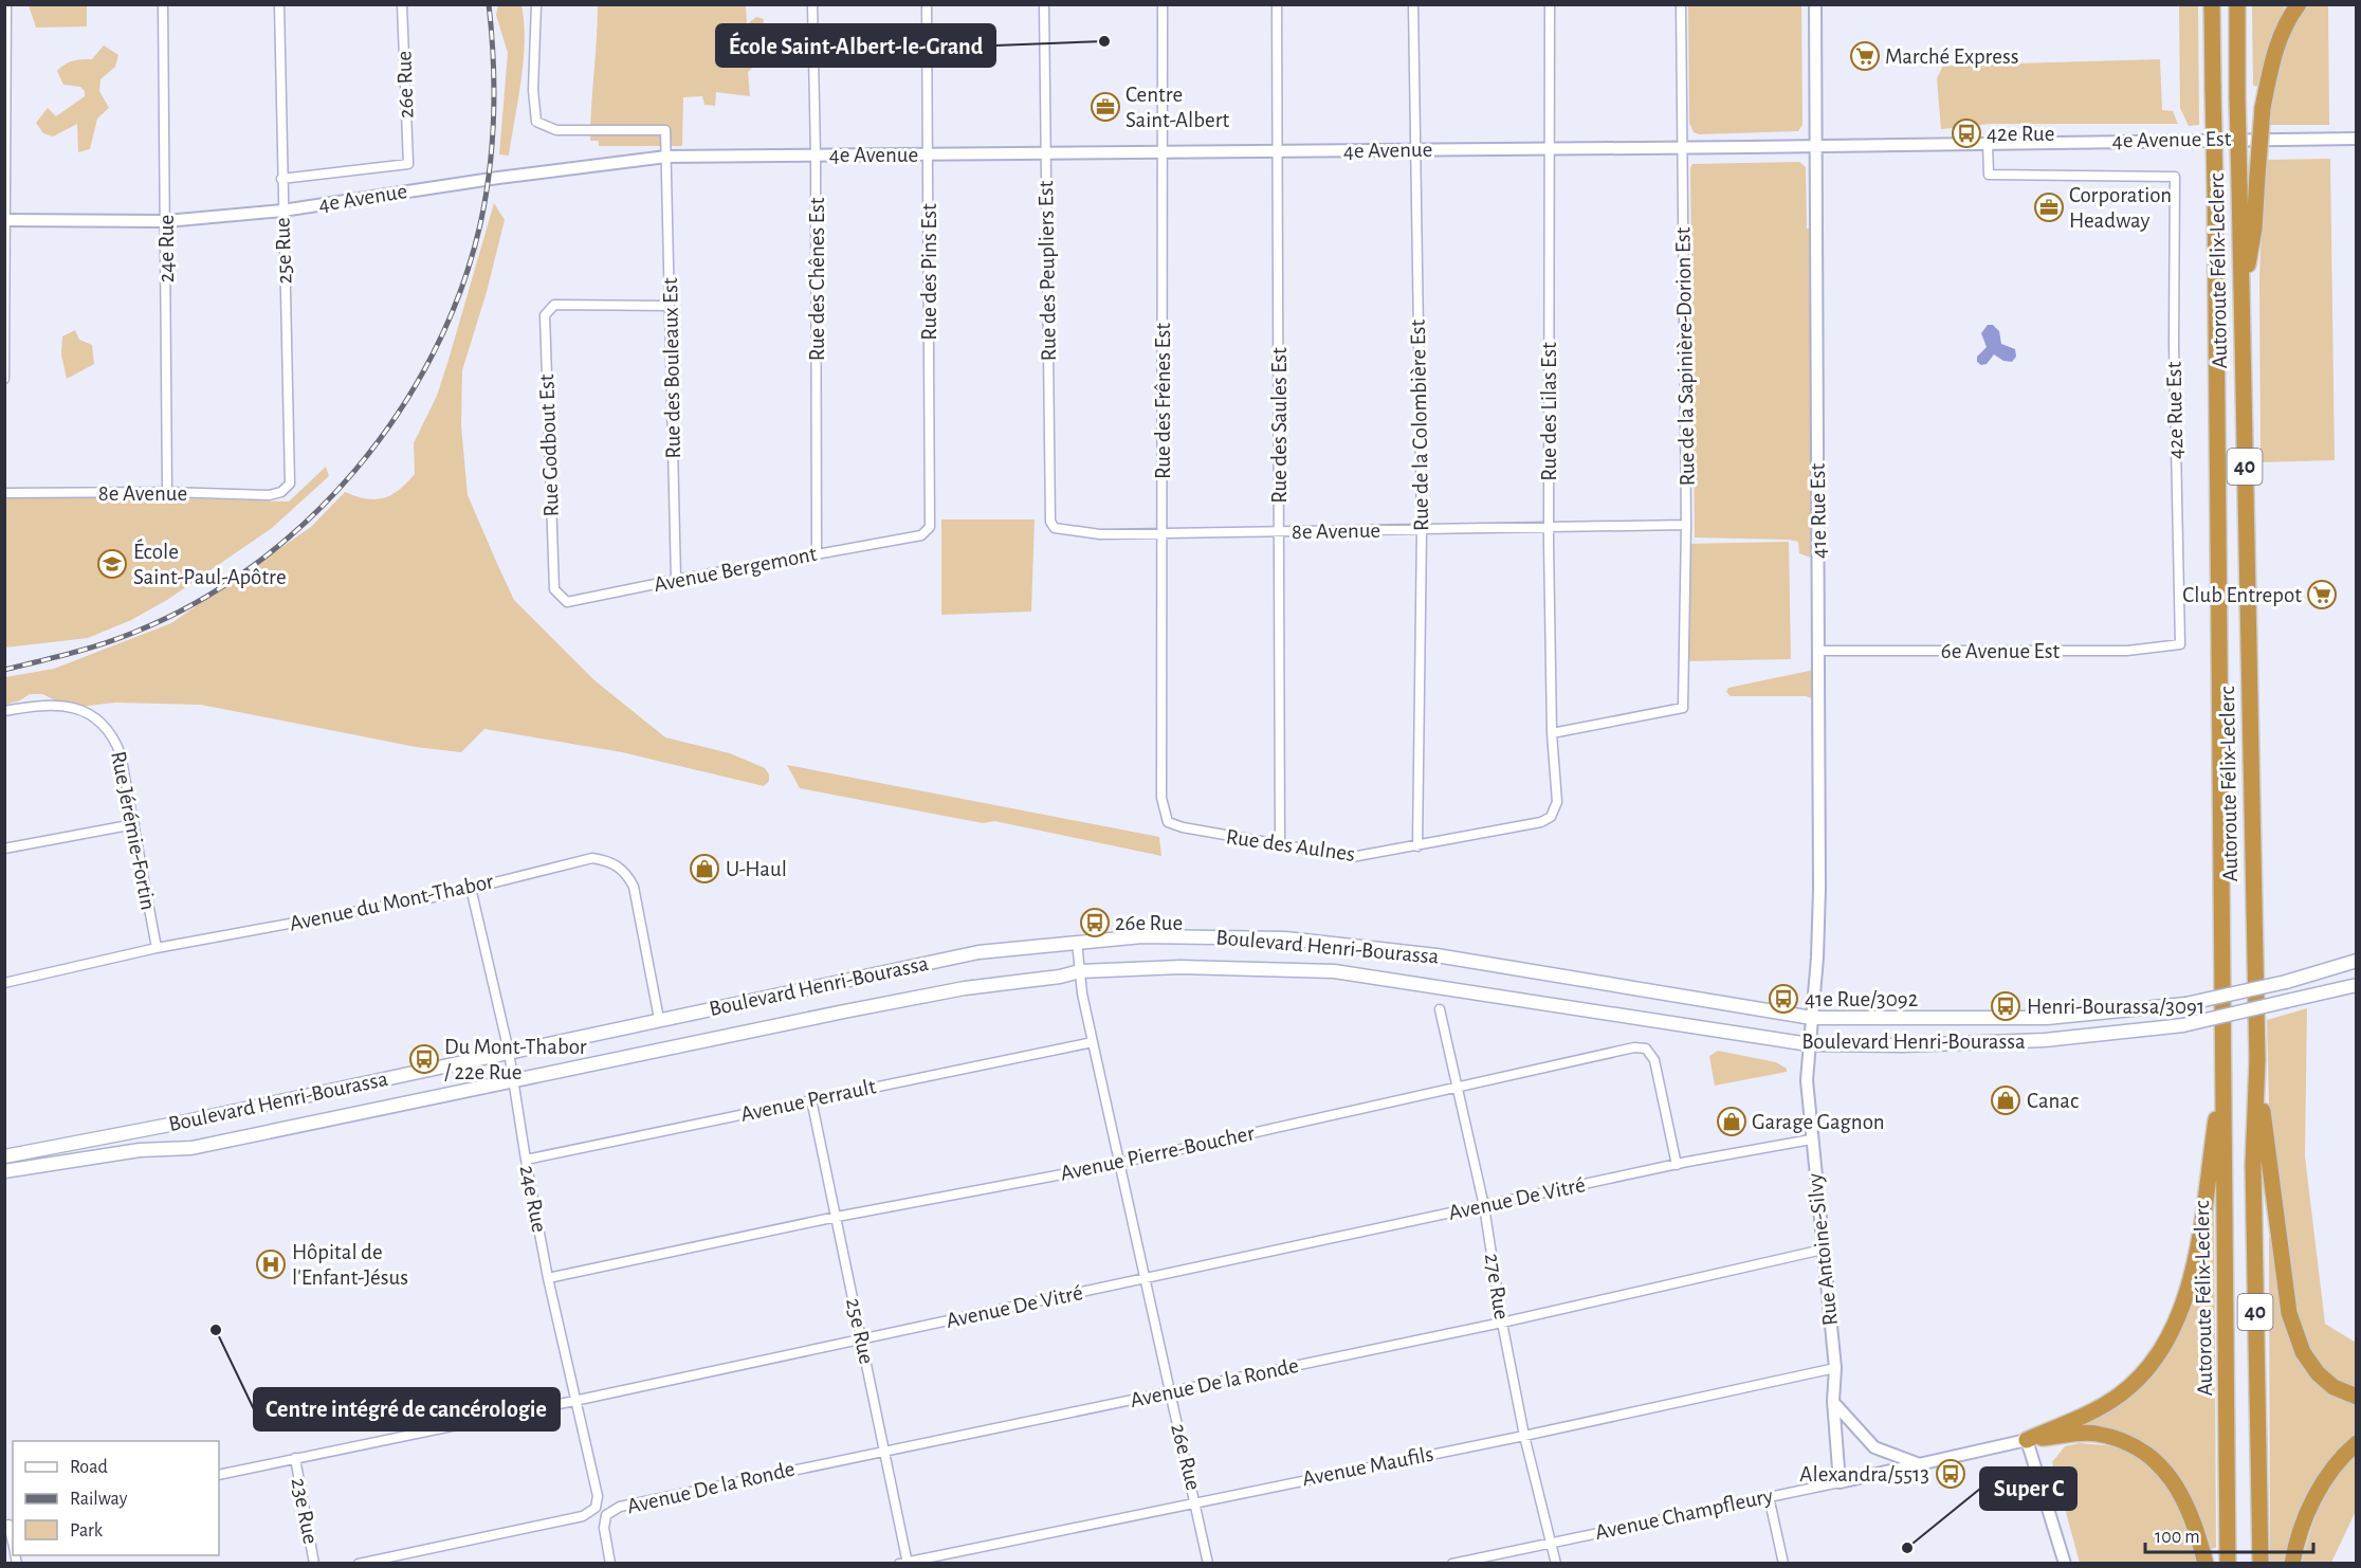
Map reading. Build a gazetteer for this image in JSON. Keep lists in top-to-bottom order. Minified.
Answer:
{"streets":{"highway":["Autoroute Félix-Leclerc","40"],"main road":["Boulevard Henri-Bourassa"],"street":["26e Rue","4e Avenue Est","4e Avenue","24e Rue","25e Rue","Rue des Peupliers Est","Rue des Pins Est","Rue des Chênes Est","Rue de la Sapinière-Dorion Est","Rue des Bouleaux Est","Rue des Frênes Est","42e Rue Est","Rue des Lilas Est","Rue des Saules Est","Rue de la Colombière Est","Rue Godbout Est","8e Avenue","41e Rue Est","Avenue Bergemont","6e Avenue Est","Rue Jérémie-Fortin","Rue des Aulnes","Avenue du Mont-Thabor","Avenue Perrault","Avenue Pierre-Boucher","Avenue De Vitré","Rue Antoine-Silvy","27e Rue","Avenue De la Ronde","Avenue Maufils","23e Rue","Avenue Champfleury"]},"crossings":[["26e Rue","4e Avenue"],["26e Rue","Boulevard Henri-Bourassa"],["26e Rue","Avenue Perrault"],["26e Rue","Avenue Pierre-Boucher"],["26e Rue","Avenue De Vitré"],["26e Rue","Avenue De la Ronde"],["26e Rue","Avenue Maufils"],["4e Avenue Est","4e Avenue"],["4e Avenue Est","42e Rue Est"],["4e Avenue Est","41e Rue Est"],["4e Avenue","24e Rue"],["4e Avenue","25e Rue"],["4e Avenue","Rue des Peupliers Est"],["4e Avenue","Rue des Pins Est"],["4e Avenue","Rue des Chênes Est"],["4e Avenue","Rue de la Sapinière-Dorion Est"],["4e Avenue","Rue des Bouleaux Est"],["4e Avenue","Rue des Frênes Est"],["4e Avenue","Rue des Lilas Est"],["4e Avenue","Rue des Saules Est"],["4e Avenue","Rue de la Colombière Est"],["24e Rue","8e Avenue"],["24e Rue","Avenue du Mont-Thabor"],["24e Rue","Boulevard Henri-Bourassa"],["24e Rue","Avenue Perrault"],["24e Rue","Avenue Pierre-Boucher"],["24e Rue","Avenue De Vitré"],["24e Rue","Avenue De la Ronde"],["25e Rue","8e Avenue"],["25e Rue","Avenue Perrault"],["25e Rue","Avenue Pierre-Boucher"],["25e Rue","Avenue De Vitré"],["25e Rue","Avenue De la Ronde"],["25e Rue","Avenue Maufils"],["Rue des Peupliers Est","8e Avenue"],["Rue des Pins Est","Avenue Bergemont"],["Rue des Chênes Est","Avenue Bergemont"],["Rue de la Sapinière-Dorion Est","Rue des Lilas Est"],["Rue de la Sapinière-Dorion Est","8e Avenue"],["Rue des Bouleaux Est","Rue Godbout Est"],["Rue des Bouleaux Est","Avenue Bergemont"],["Rue des Frênes Est","8e Avenue"],["Rue des Frênes Est","Rue des Aulnes"],["42e Rue Est","6e Avenue Est"],["Rue des Lilas Est","8e Avenue"],["Rue des Lilas Est","Rue des Aulnes"],["Rue des Saules Est","8e Avenue"],["Rue des Saules Est","Rue des Aulnes"],["Rue de la Colombière Est","8e Avenue"],["Rue de la Colombière Est","Rue des Aulnes"],["Rue Godbout Est","Avenue Bergemont"],["41e Rue Est","6e Avenue Est"],["41e Rue Est","Boulevard Henri-Bourassa"],["41e Rue Est","Rue Antoine-Silvy"],["Rue Jérémie-Fortin","Avenue du Mont-Thabor"],["Avenue du Mont-Thabor","Boulevard Henri-Bourassa"],["Boulevard Henri-Bourassa","Rue Antoine-Silvy"],["Avenue Pierre-Boucher","Avenue De Vitré"],["Avenue Pierre-Boucher","27e Rue"],["Avenue De Vitré","Rue Antoine-Silvy"],["Avenue De Vitré","27e Rue"],["Avenue De Vitré","23e Rue"],["Rue Antoine-Silvy","Avenue De la Ronde"],["Rue Antoine-Silvy","Avenue Maufils"],["Rue Antoine-Silvy","Avenue Champfleury"],["27e Rue","Avenue De la Ronde"],["27e Rue","Avenue Maufils"],["27e Rue","Avenue Champfleury"]],"places":{"other":["École Saint-Albert-le-Grand","Centre intégré de cancérologie","Super C"],"supermarket":["Marché Express","Club Entrepot"],"office":["Centre Saint-Albert","Corporation Headway"],"bus stop":["42e Rue","26e Rue","41e Rue/3092","Henri-Bourassa/3091","Du Mont-Thabor / 22e Rue","Alexandra/5513"],"school or university":["École Saint-Paul-Apôtre"],"shop":["U-Haul","Canac","Garage Gagnon"],"hospital":["Hôpital de l'Enfant-Jésus"]},"legend":["Road","Railway","Park"],"scale_bar":"100 m"}
